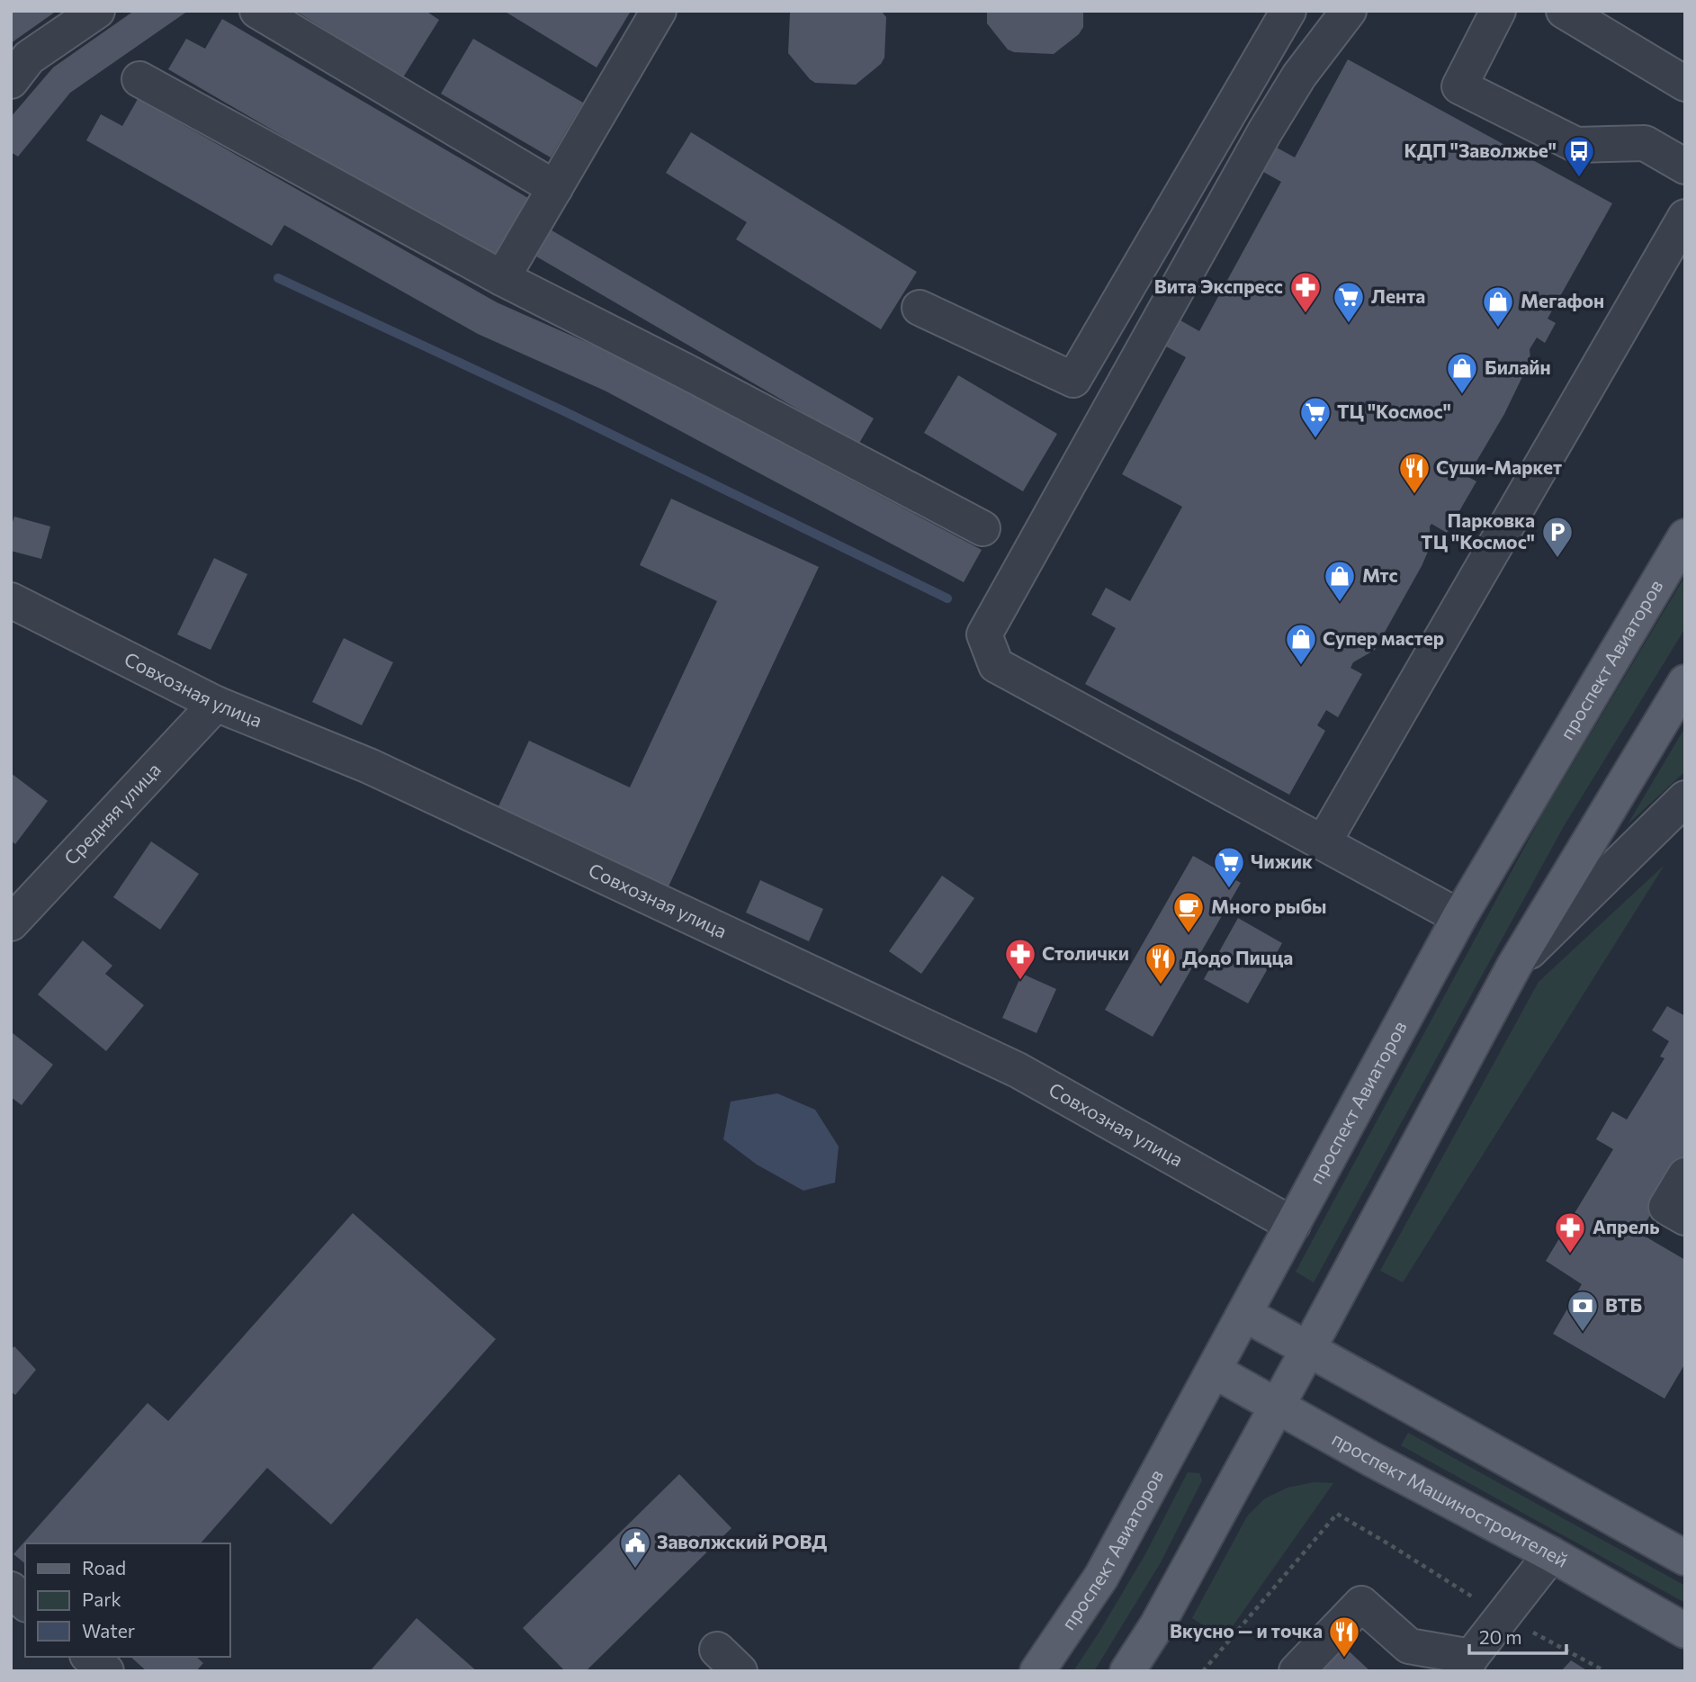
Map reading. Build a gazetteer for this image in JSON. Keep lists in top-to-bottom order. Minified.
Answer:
{"streets":{"main road":["проспект Авиаторов","проспект Машиностроителей"],"street":["Совхозная улица","Средняя улица"]},"crossings":[["проспект Авиаторов","Совхозная улица"],["проспект Авиаторов","проспект Машиностроителей"],["Совхозная улица","Средняя улица"]],"places":{"bus stop":["КДП \"Заволжье\""],"pharmacy":["Вита Экспресс","Столички","Апрель"],"supermarket":["Лента","ТЦ \"Космос\"","Чижик"],"shop":["Мегафон","Билайн","Мтс","Супер мастер"],"restaurant":["Суши-Маркет","Додо Пицца","Вкусно — и точка"],"parking":["Парковка ТЦ \"Космос\""],"cafe":["Много рыбы"],"bank":["ВТБ"],"public building":["Заволжский РОВД"]},"legend":["Road","Park","Water"],"scale_bar":"20 m"}
